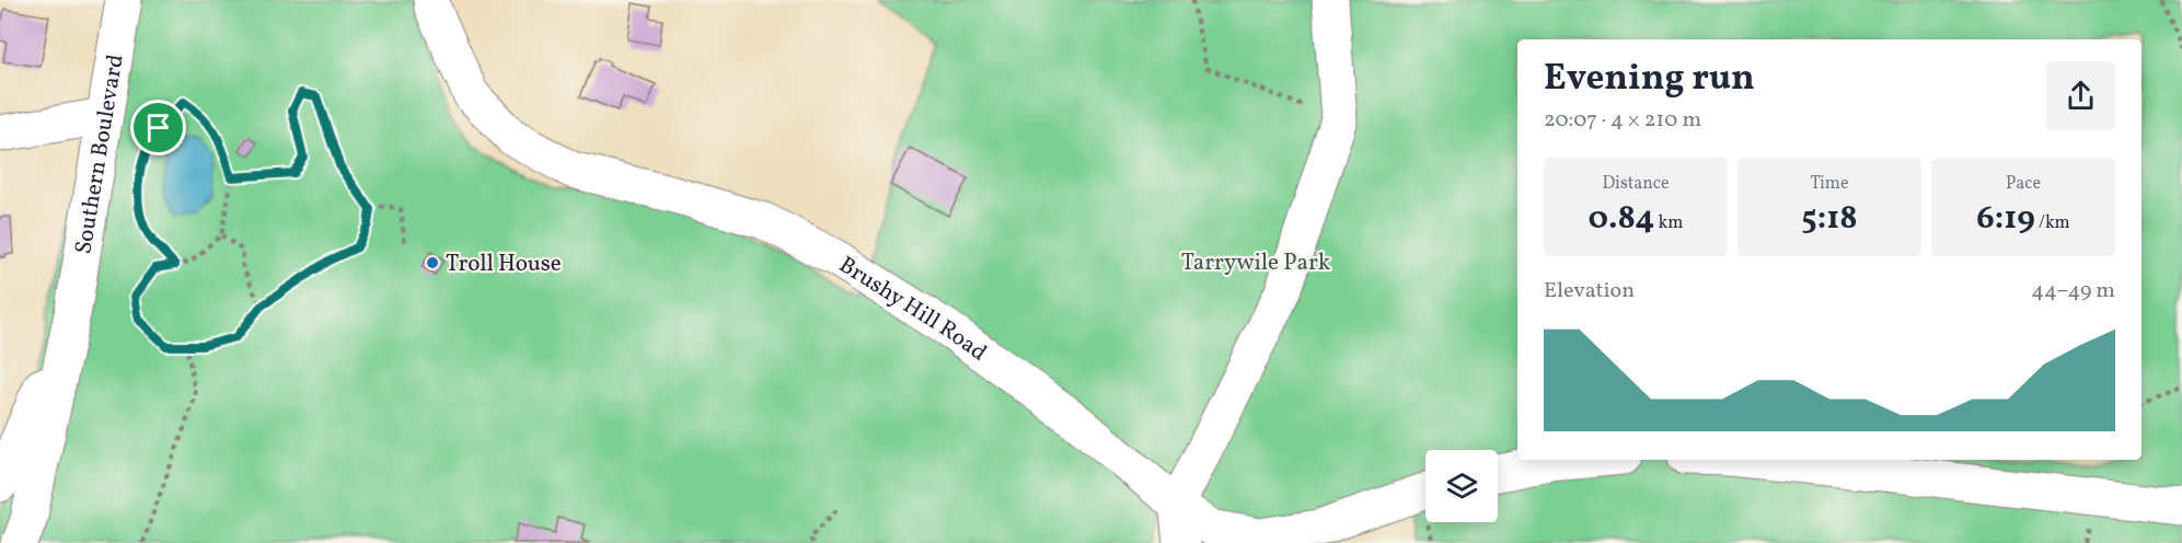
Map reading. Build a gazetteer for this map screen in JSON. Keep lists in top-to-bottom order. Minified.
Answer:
{"streets":{"street":["Southern Boulevard","Brushy Hill Road"]},"parks":["Tarrywile Park"],"places":["Troll House"],"page":{"heading":["Evening run","20:07 · 4 × 210 m"],"stats":[["Distance","0.84 km"],["Time","5:18"],["Pace","6:19 /km"]],"chart":["Elevation","44–49 m"]}}
